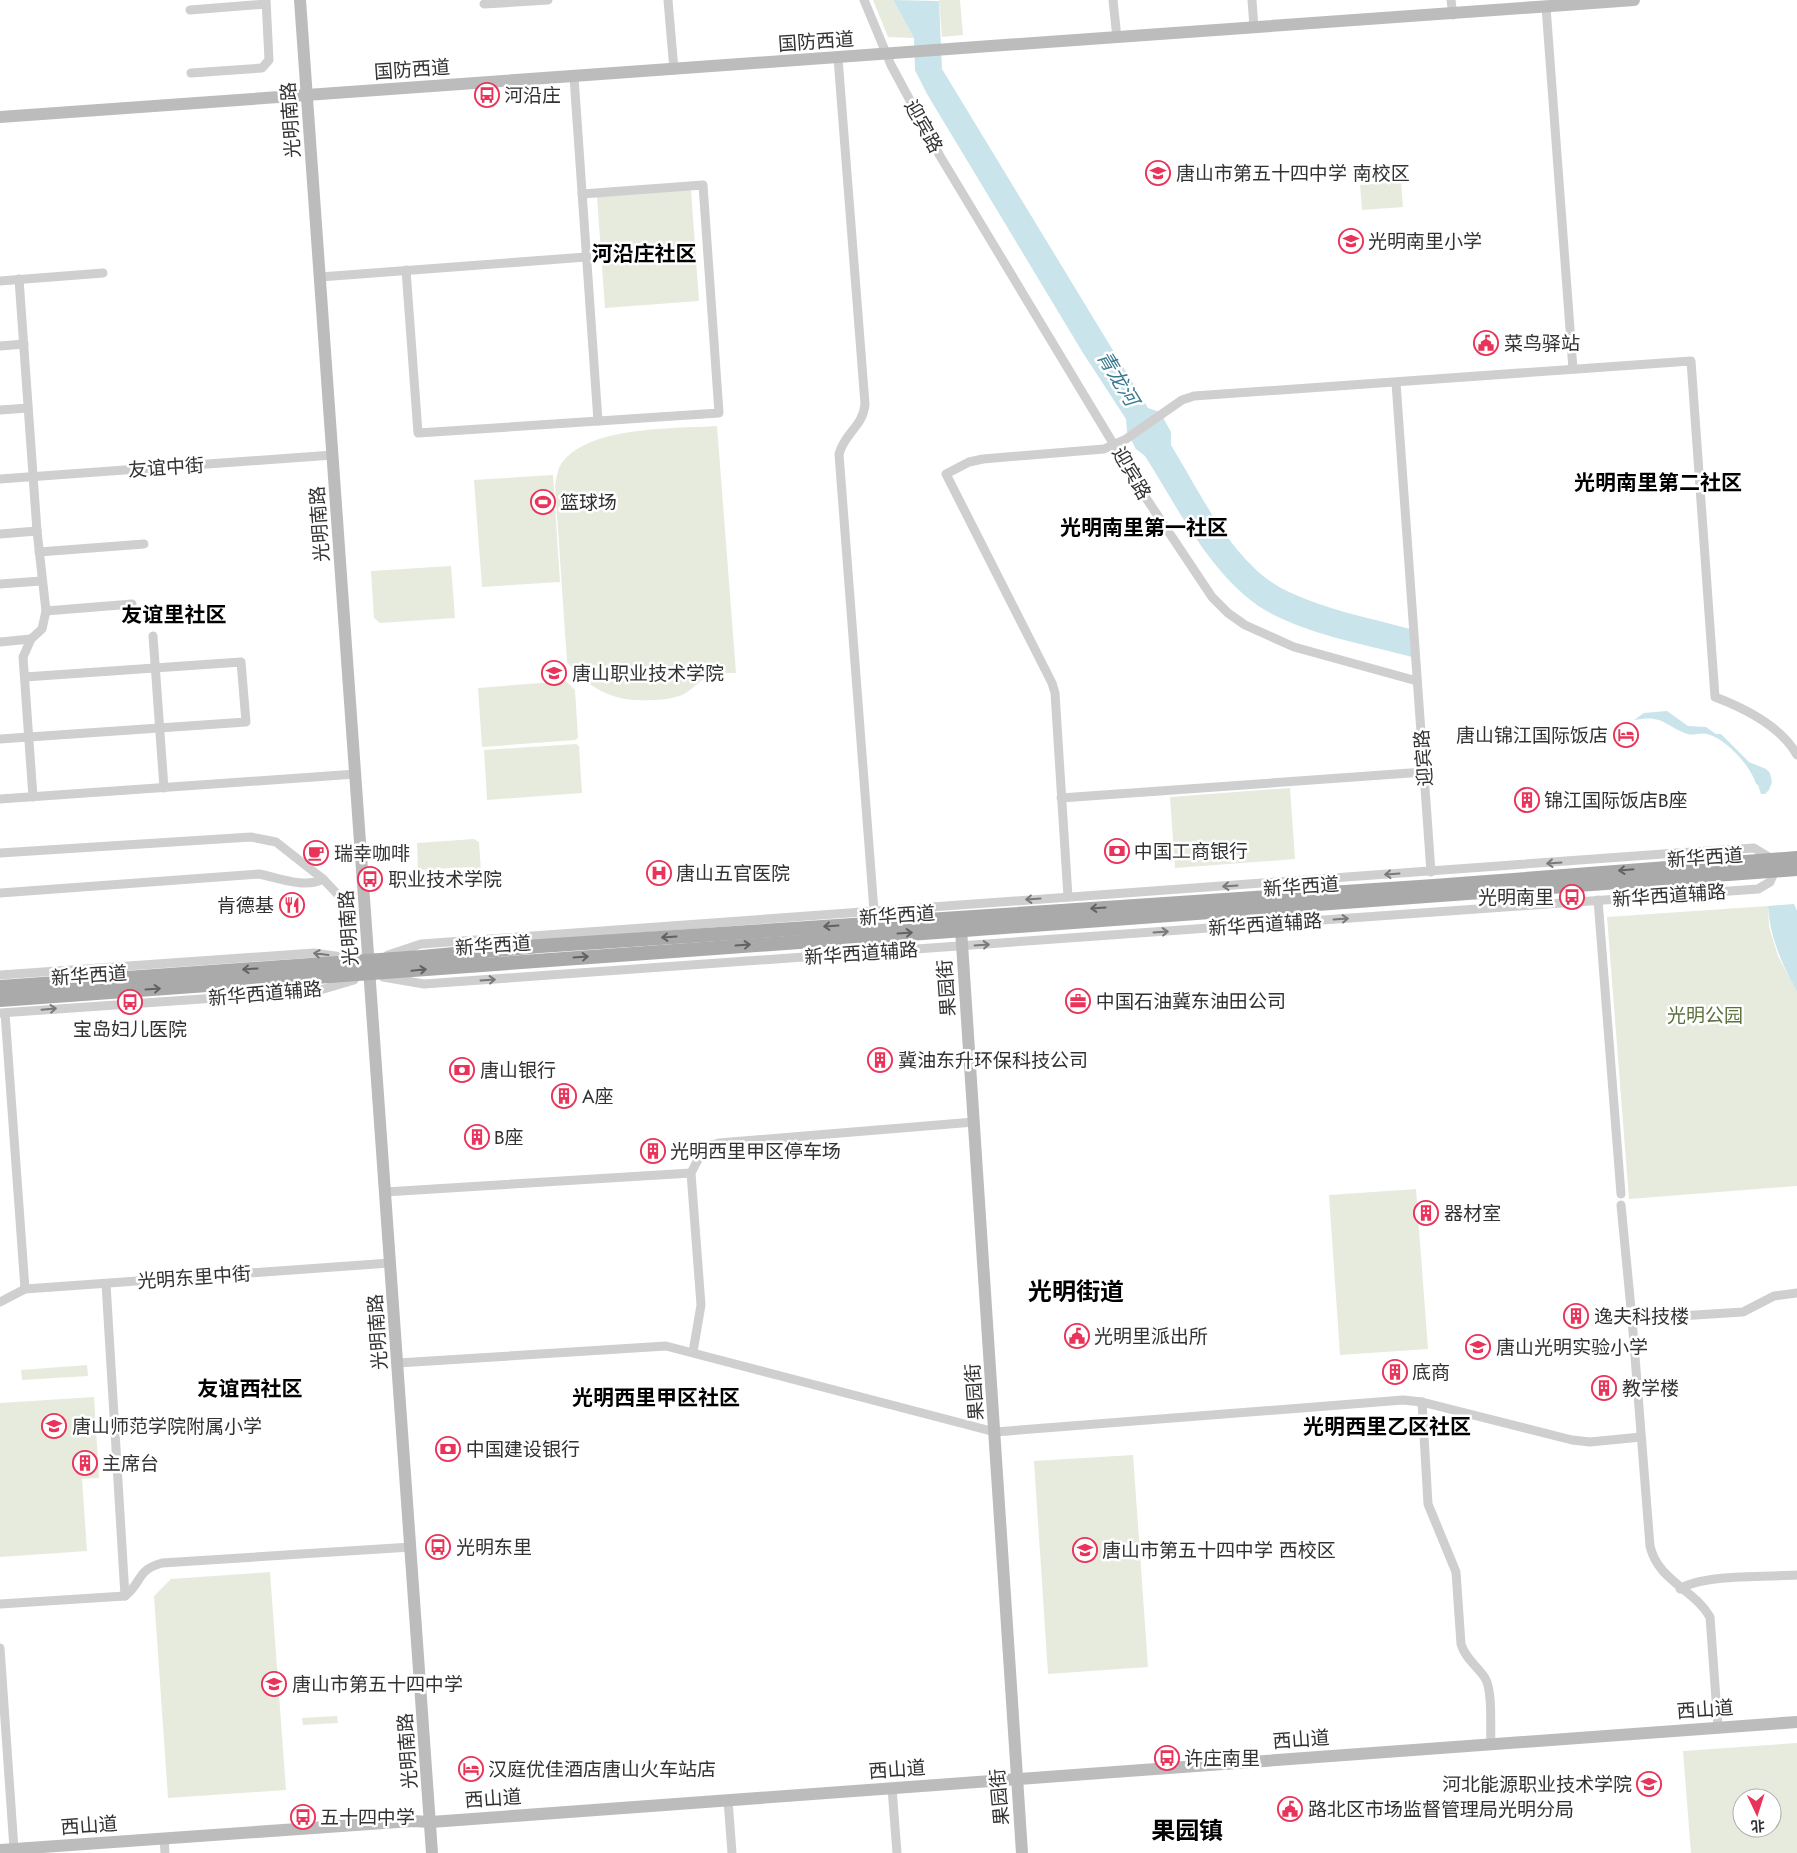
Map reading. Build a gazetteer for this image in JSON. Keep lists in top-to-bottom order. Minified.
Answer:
{"streets":{"main road":["新华西道"],"street":["国防西道","光明南路","迎宾路","友谊中街","新华西道辅路","果园街","光明东里中街","西山道"]},"crossings":[["国防西道","光明南路"],["国防西道","迎宾路"],["光明南路","友谊中街"],["光明南路","新华西道"],["光明南路","新华西道辅路"],["光明南路","光明东里中街"],["光明南路","西山道"],["迎宾路","新华西道辅路"],["新华西道","新华西道辅路"],["新华西道","果园街"],["新华西道辅路","果园街"],["果园街","西山道"]],"districts":["河沿庄社区","光明南里第二社区","光明南里第一社区","友谊里社区","光明街道","友谊西社区","光明西里甲区社区","光明西里乙区社区","果园镇"],"water":["青龙河"],"parks":["光明公园"],"places":{"bus stop":["河沿庄","职业技术学院","光明南里","宝岛妇儿医院","光明东里","许庄南里","五十四中学"],"school or university":["唐山市第五十四中学 南校区","光明南里小学","唐山职业技术学院","唐山光明实验小学","唐山师范学院附属小学","唐山市第五十四中学 西校区","唐山市第五十四中学","河北能源职业技术学院"],"public building":["菜鸟驿站","光明里派出所","路北区市场监督管理局光明分局"],"sports":["篮球场"],"hotel":["唐山锦江国际饭店","汉庭优佳酒店唐山火车站店"],"building":["锦江国际饭店B座","冀油东升环保科技公司","A座","B座","光明西里甲区停车场","器材室","逸夫科技楼","底商","教学楼","主席台"],"bank":["中国工商银行","唐山银行","中国建设银行"],"cafe":["瑞幸咖啡"],"hospital":["唐山五官医院"],"restaurant":["肯德基"],"office":["中国石油冀东油田公司"]},"north":"bottom"}
